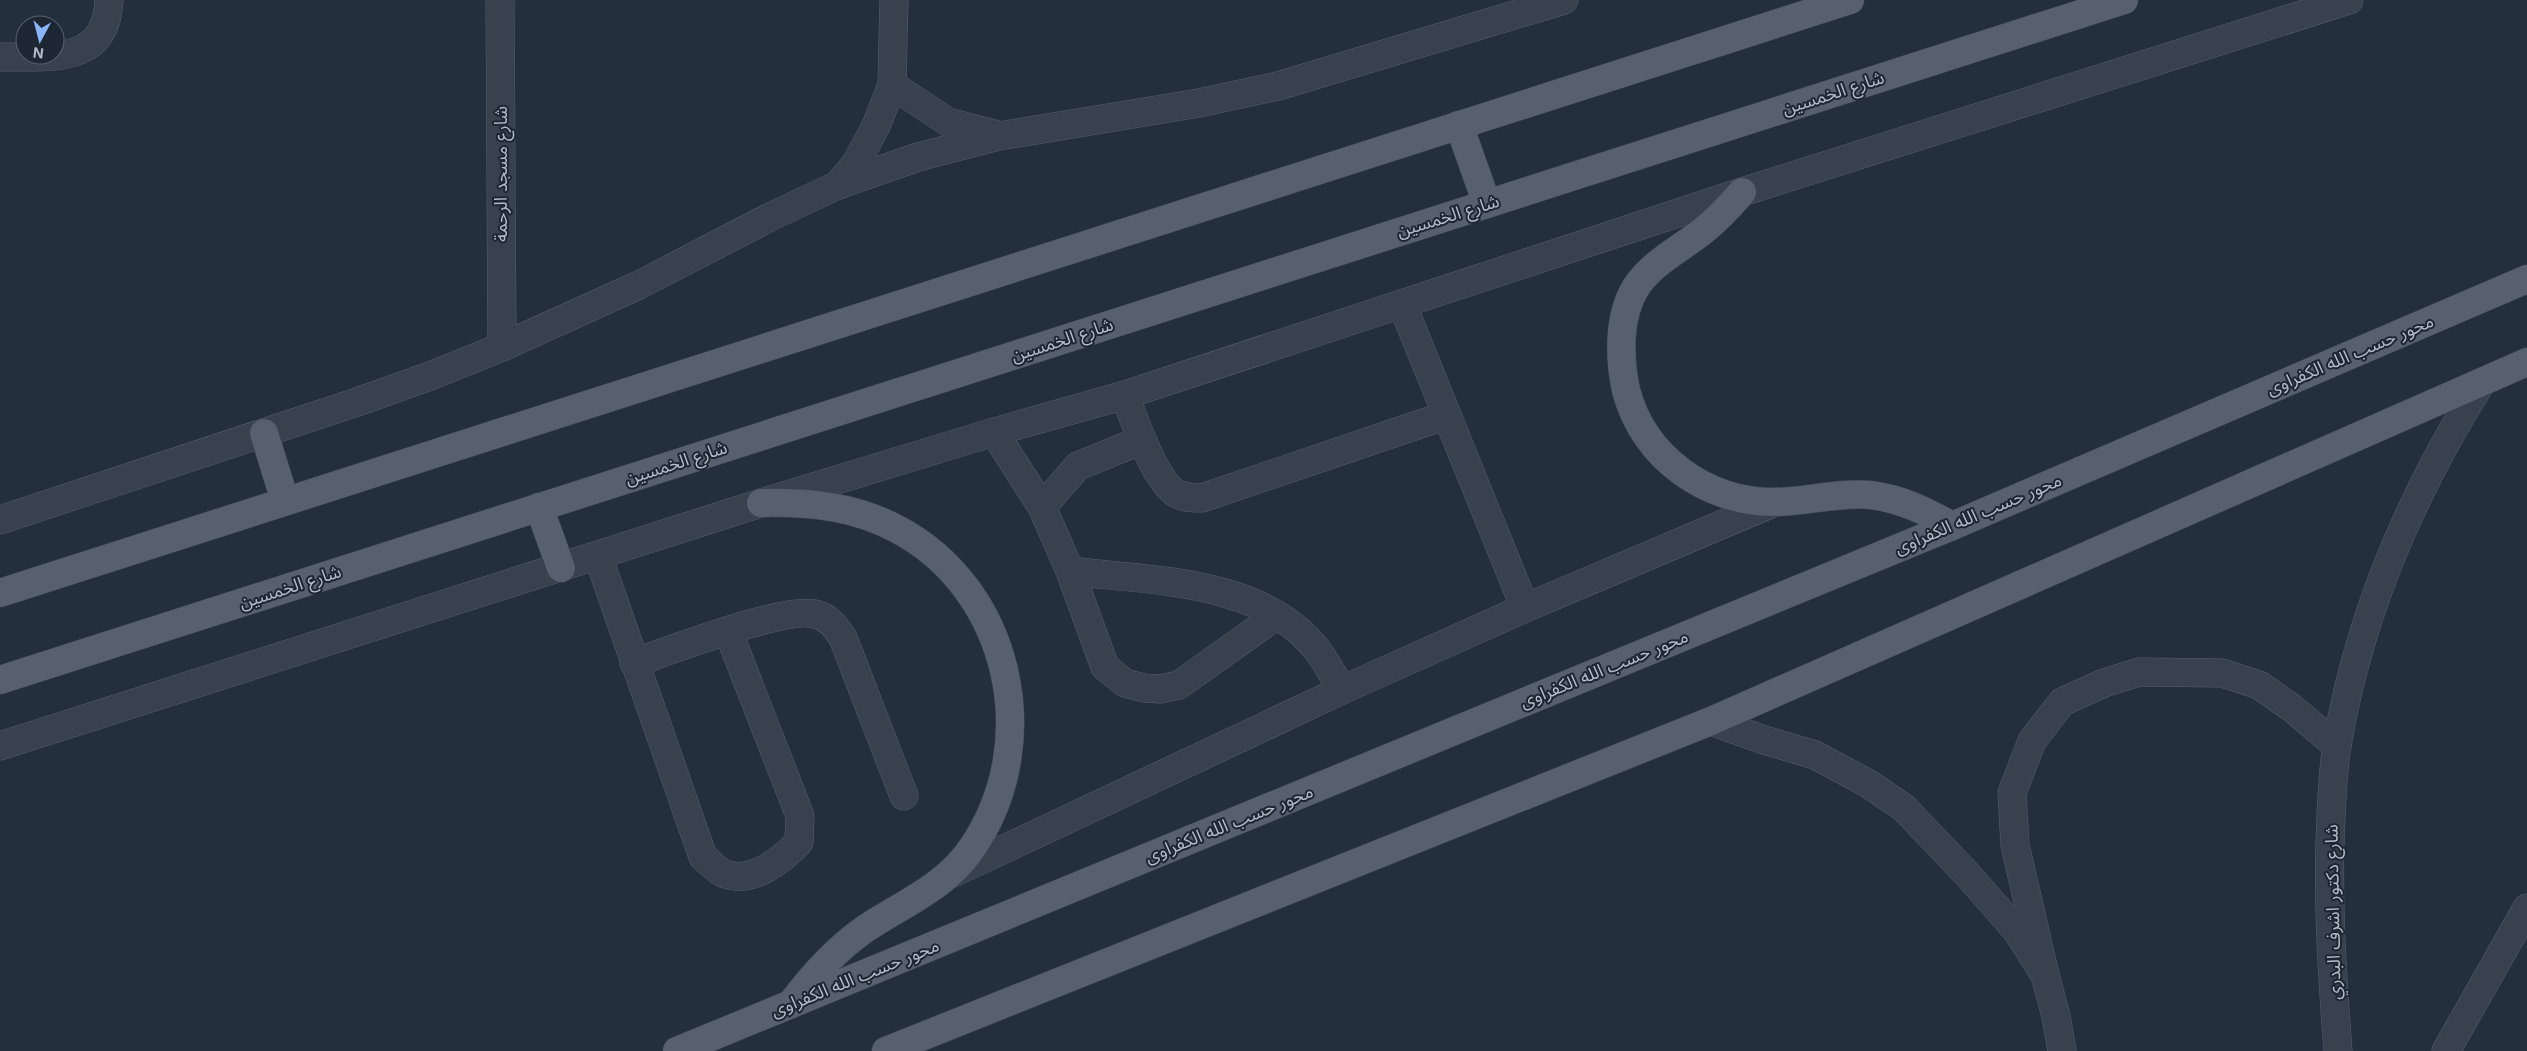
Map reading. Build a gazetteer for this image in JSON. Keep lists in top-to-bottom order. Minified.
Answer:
{"streets":{"main road":["شارع الخمسين","محور حسب الله الكفراوى"],"street":["شارع مسجد الرحمة","شارع دكتور اشرف البدري"]},"north":"bottom"}
